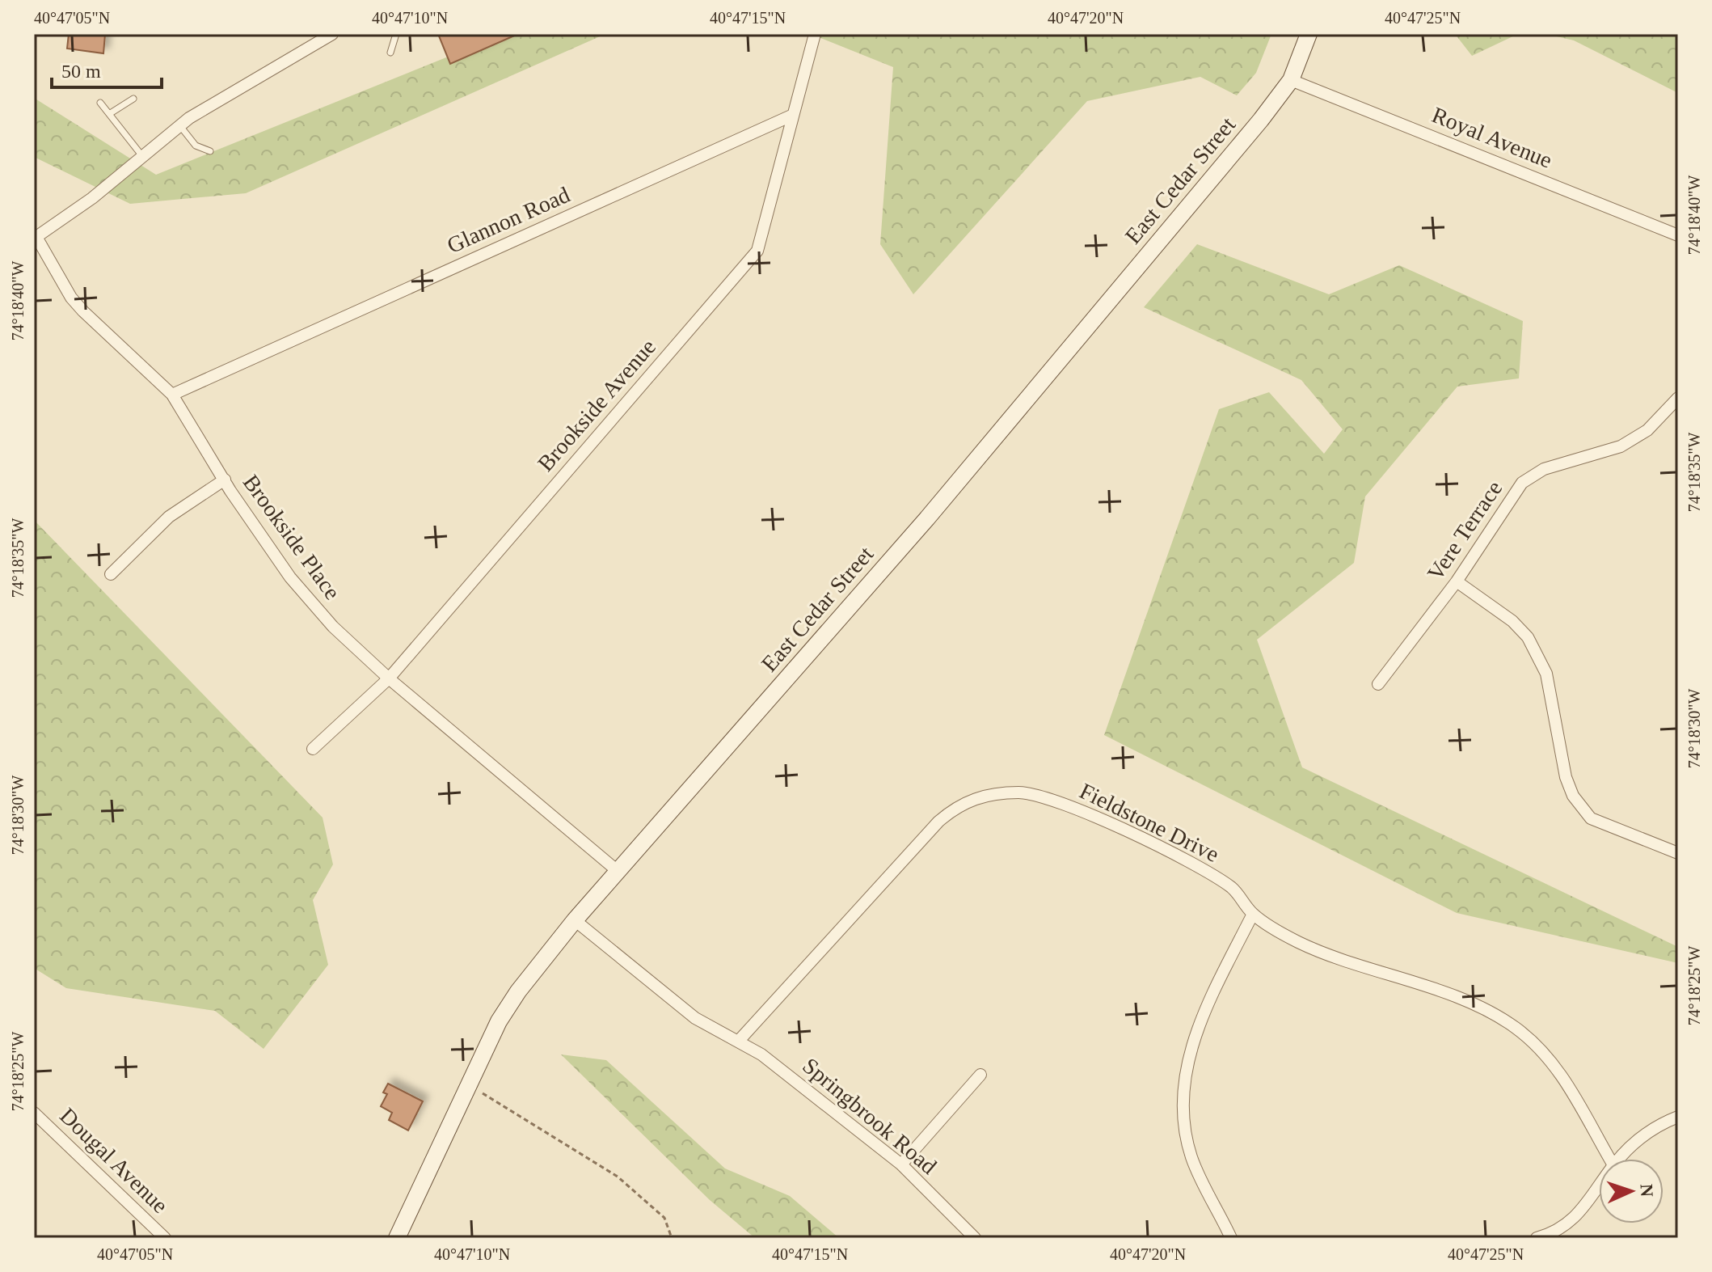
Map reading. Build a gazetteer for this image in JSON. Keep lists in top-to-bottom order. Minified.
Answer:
{"streets":{"street":["Royal Avenue","East Cedar Street","Glannon Road","Brookside Avenue","Vere Terrace","Brookside Place","Fieldstone Drive","Springbrook Road","Dougal Avenue"]},"crossings":[["Royal Avenue","East Cedar Street"],["East Cedar Street","Brookside Place"],["East Cedar Street","Springbrook Road"],["Glannon Road","Brookside Avenue"],["Glannon Road","Brookside Place"],["Brookside Avenue","Brookside Place"],["Fieldstone Drive","Springbrook Road"]],"scale_bar":"50 m","north":"right","coordinates":["40°47'05\"N","40°47'10\"N","40°47'15\"N","40°47'20\"N","40°47'25\"N","74°18'40\"W","74°18'35\"W","74°18'30\"W","74°18'25\"W"]}
